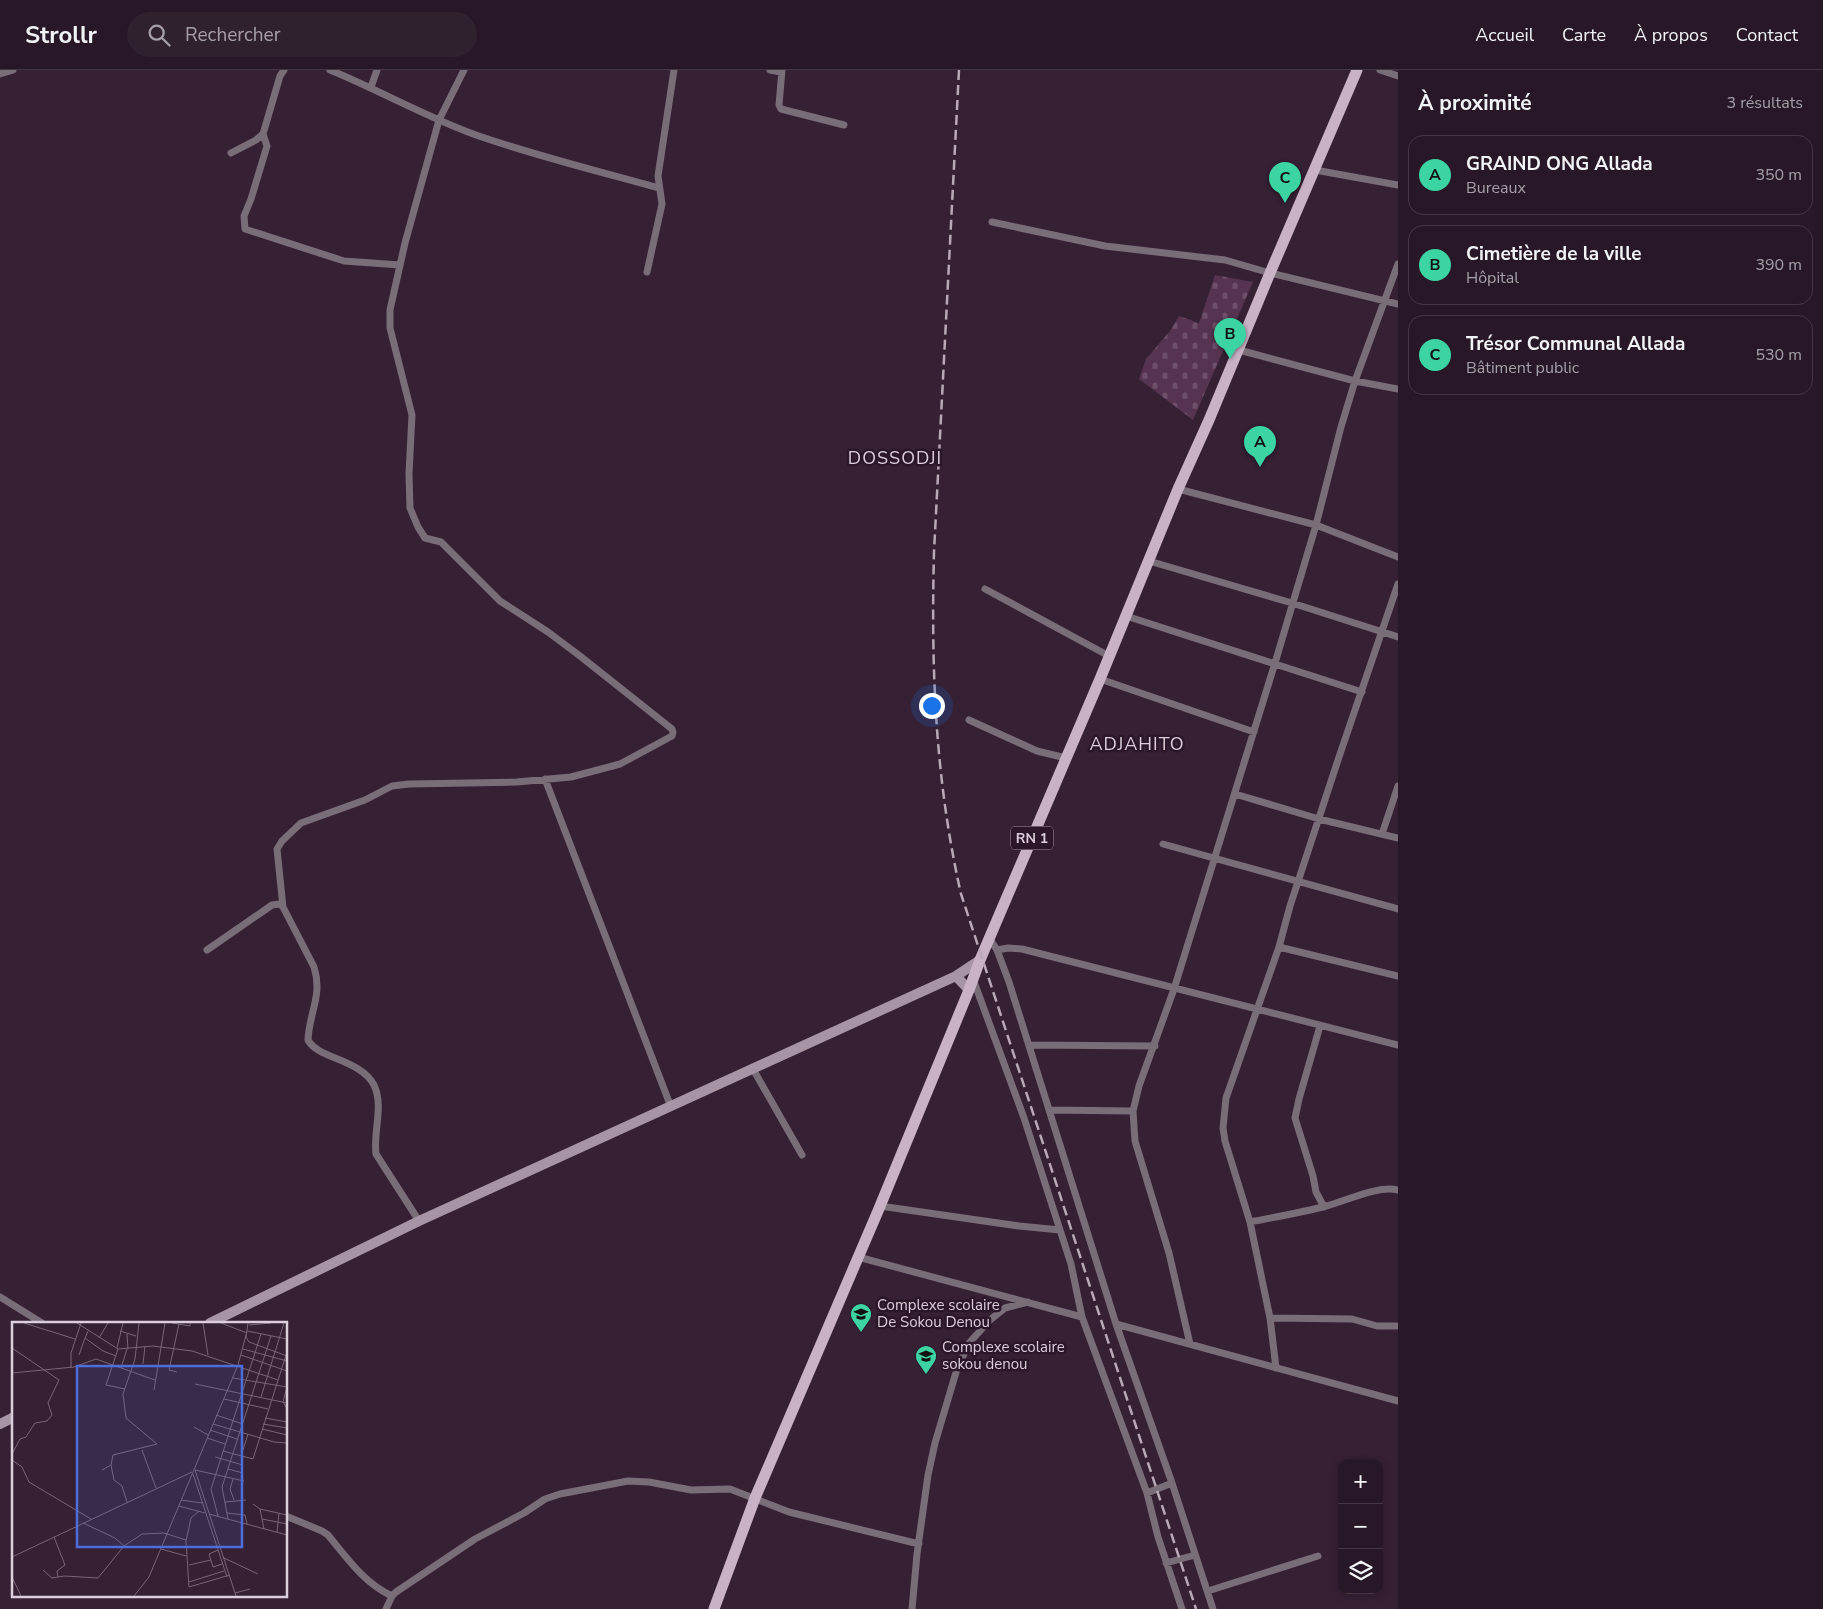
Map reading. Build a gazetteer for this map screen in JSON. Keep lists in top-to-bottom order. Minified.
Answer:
{"streets":{"main road":["RN 1"]},"districts":["DOSSODJI","ADJAHITO"],"places":{"school or university":["Complexe scolaire De Sokou Denou","Complexe scolaire sokou denou"]},"page":{"header":"Strollr","search":"Rechercher","nav":["Accueil","Carte","À propos","Contact"],"heading":["À proximité","3 résultats"],"list":[{"mark":"A","name":"GRAIND ONG Allada","note":"Bureaux","value":"350 m"},{"mark":"B","name":"Cimetière de la ville","note":"Hôpital","value":"390 m"},{"mark":"C","name":"Trésor Communal Allada","note":"Bâtiment public","value":"530 m"}],"pins":["C","B","A"],"map_buttons":["+","−"]}}
